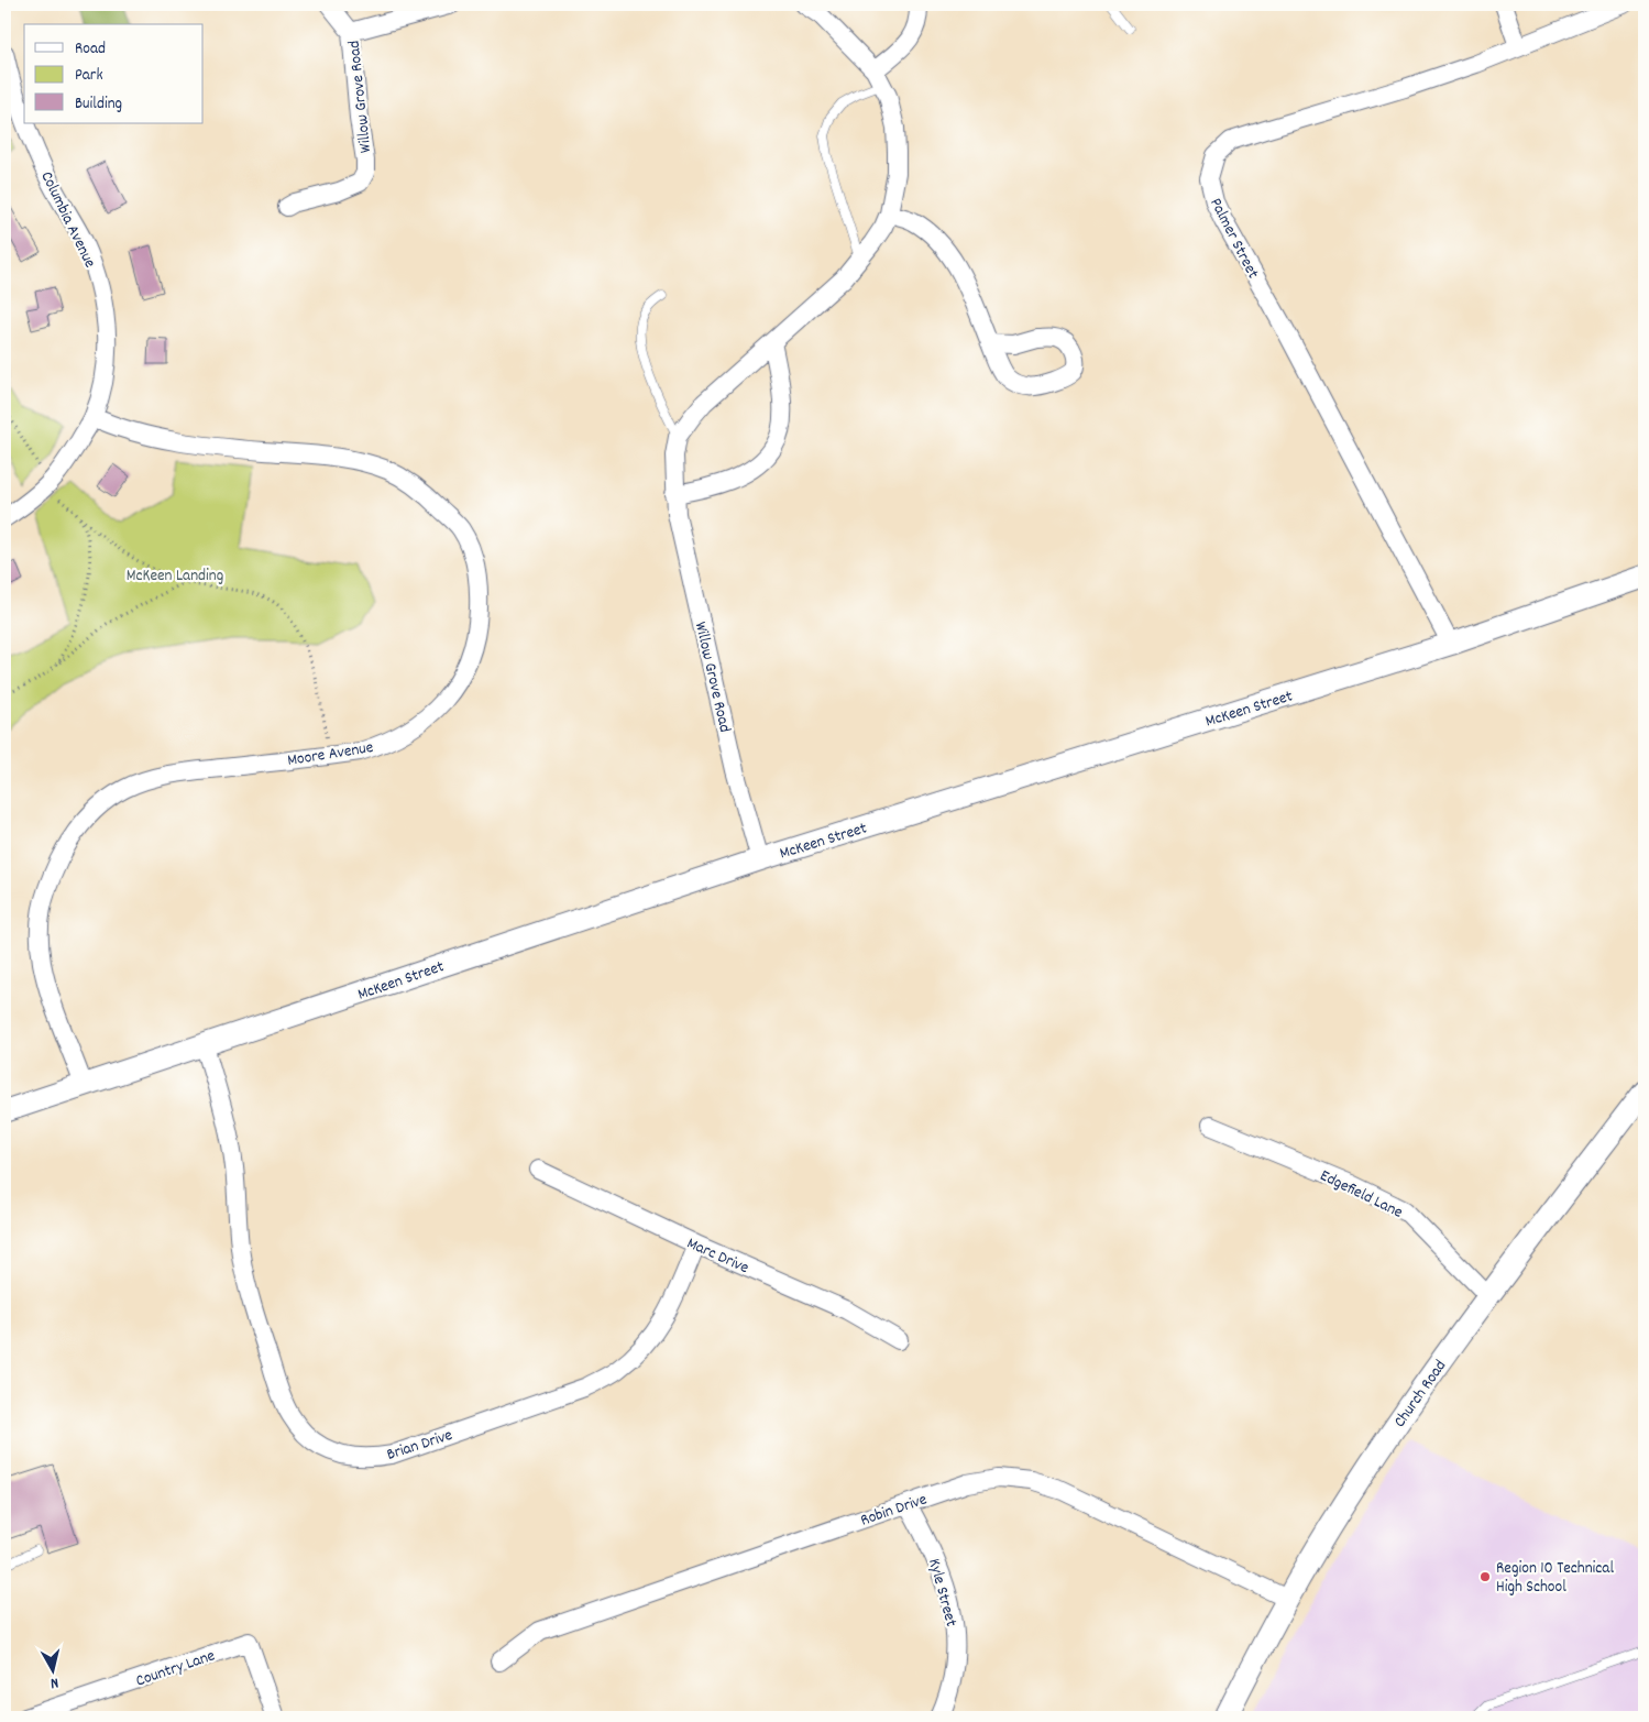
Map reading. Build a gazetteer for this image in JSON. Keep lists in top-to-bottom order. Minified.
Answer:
{"streets":{"street":["Willow Grove Road","Columbia Avenue","Palmer Street","McKeen Street","Moore Avenue","Edgefield Lane","Marc Drive","Church Road","Brian Drive","Robin Drive","Kyle Street","Country Lane"]},"crossings":[["Willow Grove Road","McKeen Street"],["Columbia Avenue","Moore Avenue"],["Palmer Street","McKeen Street"],["McKeen Street","Moore Avenue"],["McKeen Street","Brian Drive"],["Edgefield Lane","Church Road"],["Marc Drive","Brian Drive"],["Church Road","Robin Drive"],["Robin Drive","Kyle Street"]],"parks":["McKeen Landing"],"places":["Region 10 Technical High School"],"legend":["Road","Park","Building"],"north":"bottom"}
